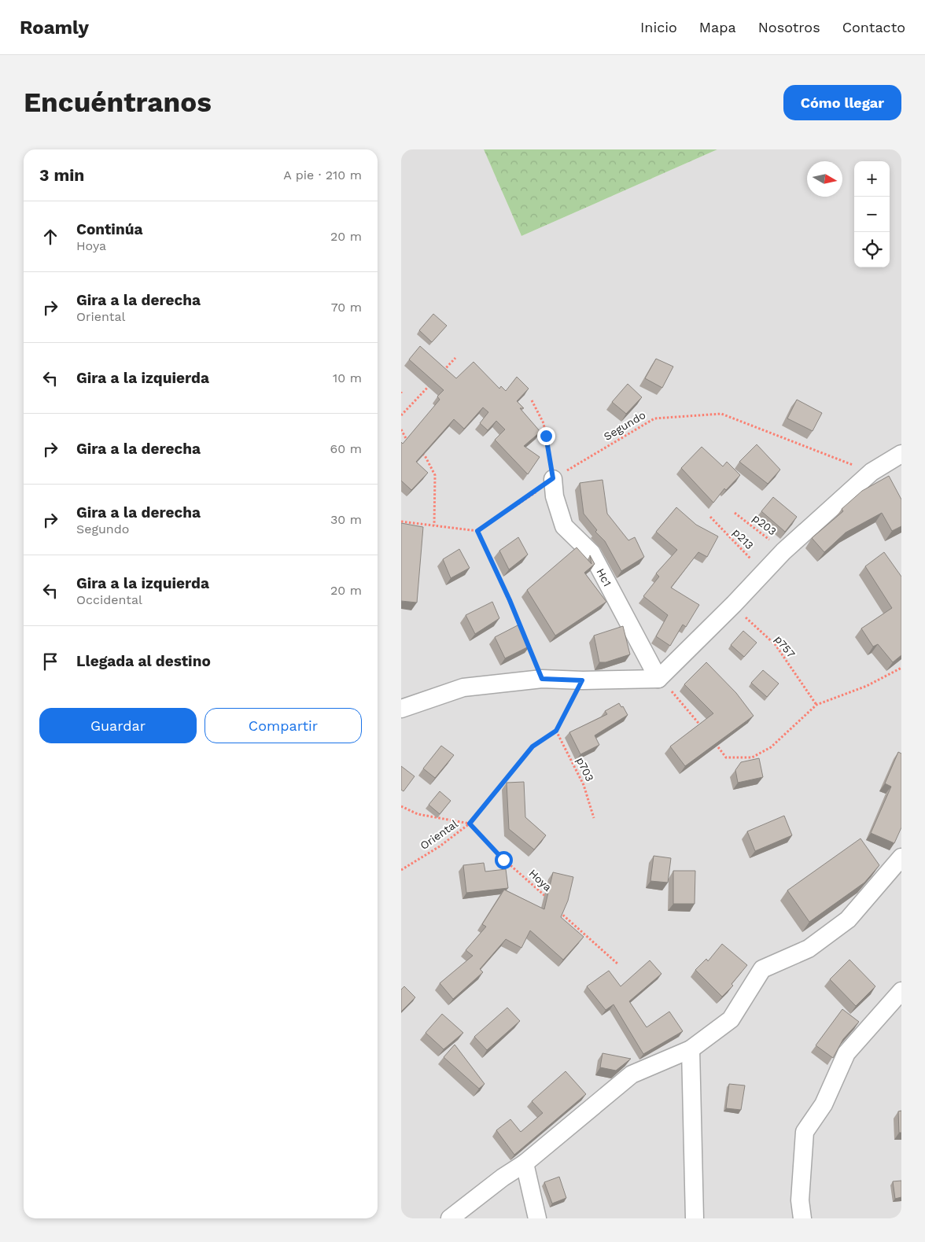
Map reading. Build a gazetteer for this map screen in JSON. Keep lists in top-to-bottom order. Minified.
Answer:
{"streets":{"street":["Hc1"],"path":["Segundo","p203","p213","p757","p703","Oriental","Hoya"]},"crossings":[["Segundo","Hc1"],["p703","Oriental"],["Oriental","Hoya"]],"north":"right","page":{"header":"Roamly","nav":["Inicio","Mapa","Nosotros","Contacto"],"buttons":["Cómo llegar",["Guardar","Compartir"]],"title":"Encuéntranos","heading":["3 min","A pie · 210 m"],"map_buttons":["+","−"],"list":[["Continúa","Hoya","20 m"],["Gira a la derecha","Oriental","70 m"],["Gira a la izquierda","10 m"],["Gira a la derecha","60 m"],["Gira a la derecha","Segundo","30 m"],["Gira a la izquierda","Occidental","20 m"],"Llegada al destino"]}}
